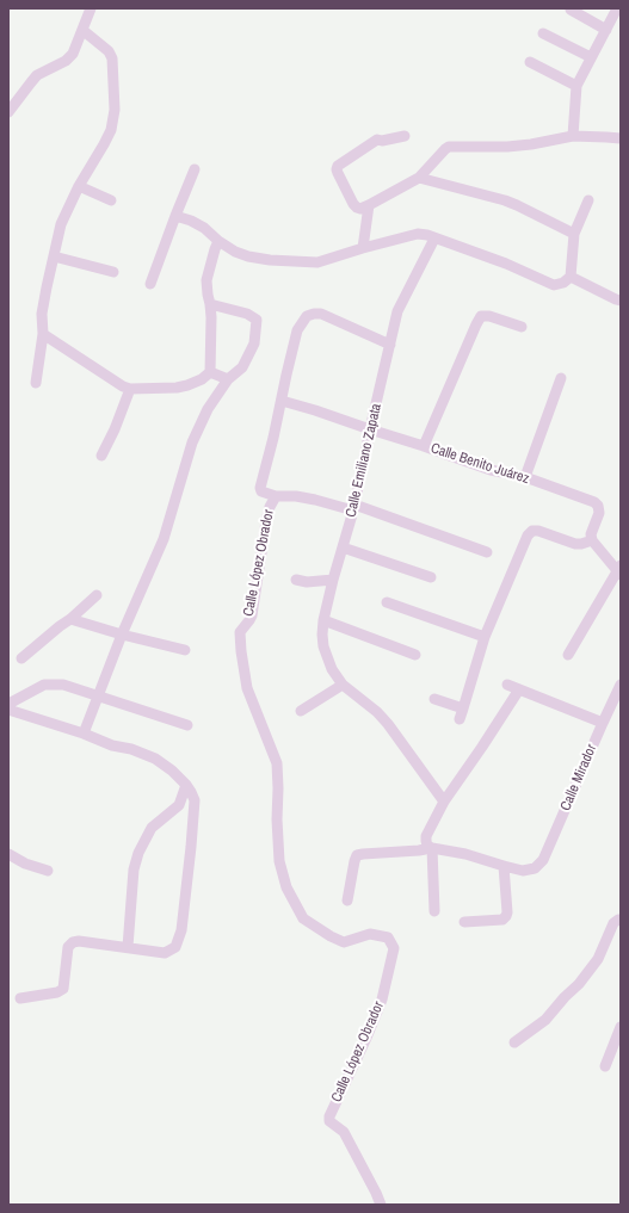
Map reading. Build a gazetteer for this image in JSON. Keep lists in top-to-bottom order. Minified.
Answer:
{"streets":{"street":["Calle Emiliano Zapata","Calle Benito Juárez","Calle López Obrador","Calle Mirador"]},"crossings":[["Calle Emiliano Zapata","Calle Benito Juárez"],["Calle Emiliano Zapata","Calle López Obrador"],["Calle Benito Juárez","Calle López Obrador"]]}
